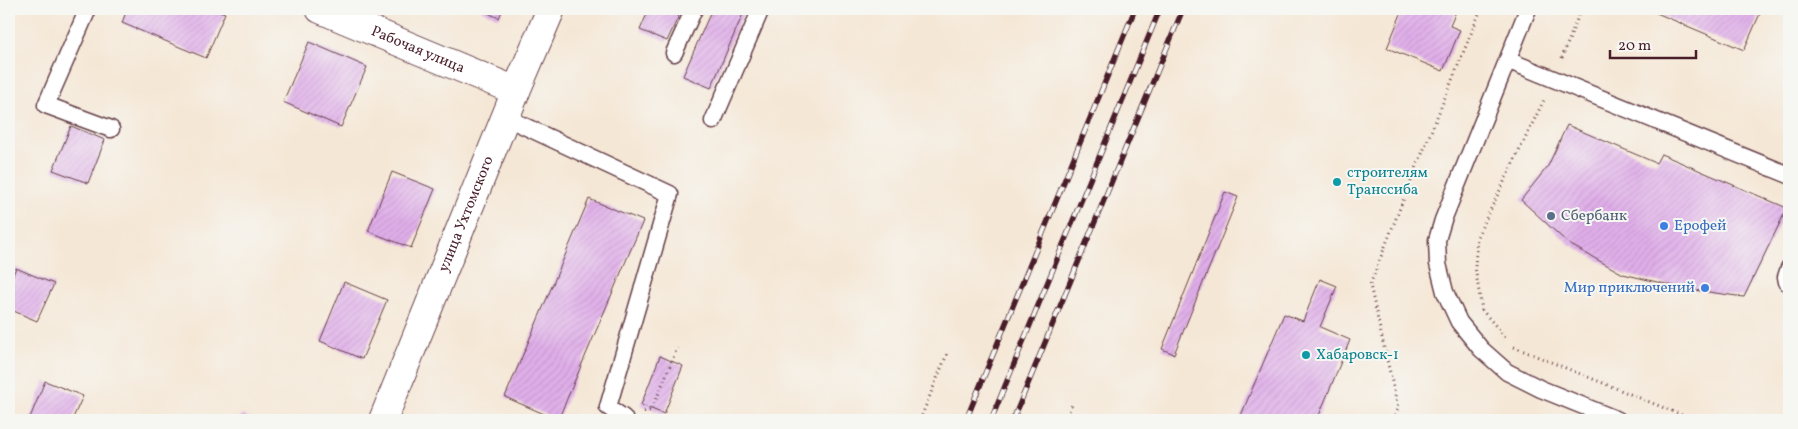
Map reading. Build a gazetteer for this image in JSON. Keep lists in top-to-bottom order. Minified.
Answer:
{"streets":{"street":["Рабочая улица","улица Ухтомского"]},"crossings":[["Рабочая улица","улица Ухтомского"]],"places":["строителям Транссиба","Сбербанк","Ерофей","Мир приключений","Хабаровск-1"],"scale_bar":"20 m"}
